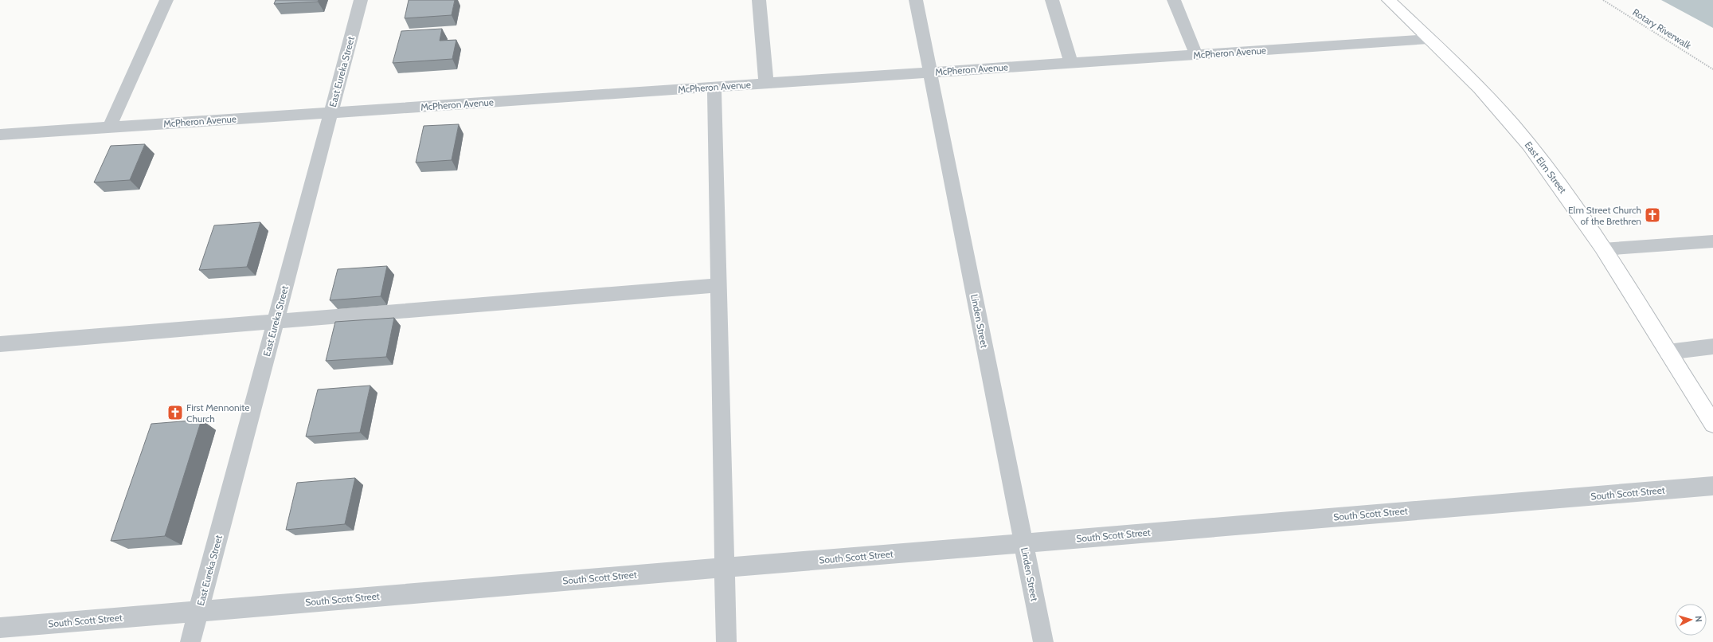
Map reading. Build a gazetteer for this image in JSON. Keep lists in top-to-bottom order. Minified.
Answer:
{"streets":{"main road":["East Elm Street"],"street":["McPheron Avenue","East Eureka Street","Linden Street","South Scott Street"],"path":["Rotary Riverwalk"]},"crossings":[["McPheron Avenue","East Eureka Street"],["McPheron Avenue","East Elm Street"],["McPheron Avenue","Linden Street"],["East Eureka Street","South Scott Street"],["Linden Street","South Scott Street"]],"places":{"church":["Elm Street Church of the Brethren","First Mennonite Church"]},"north":"right"}
